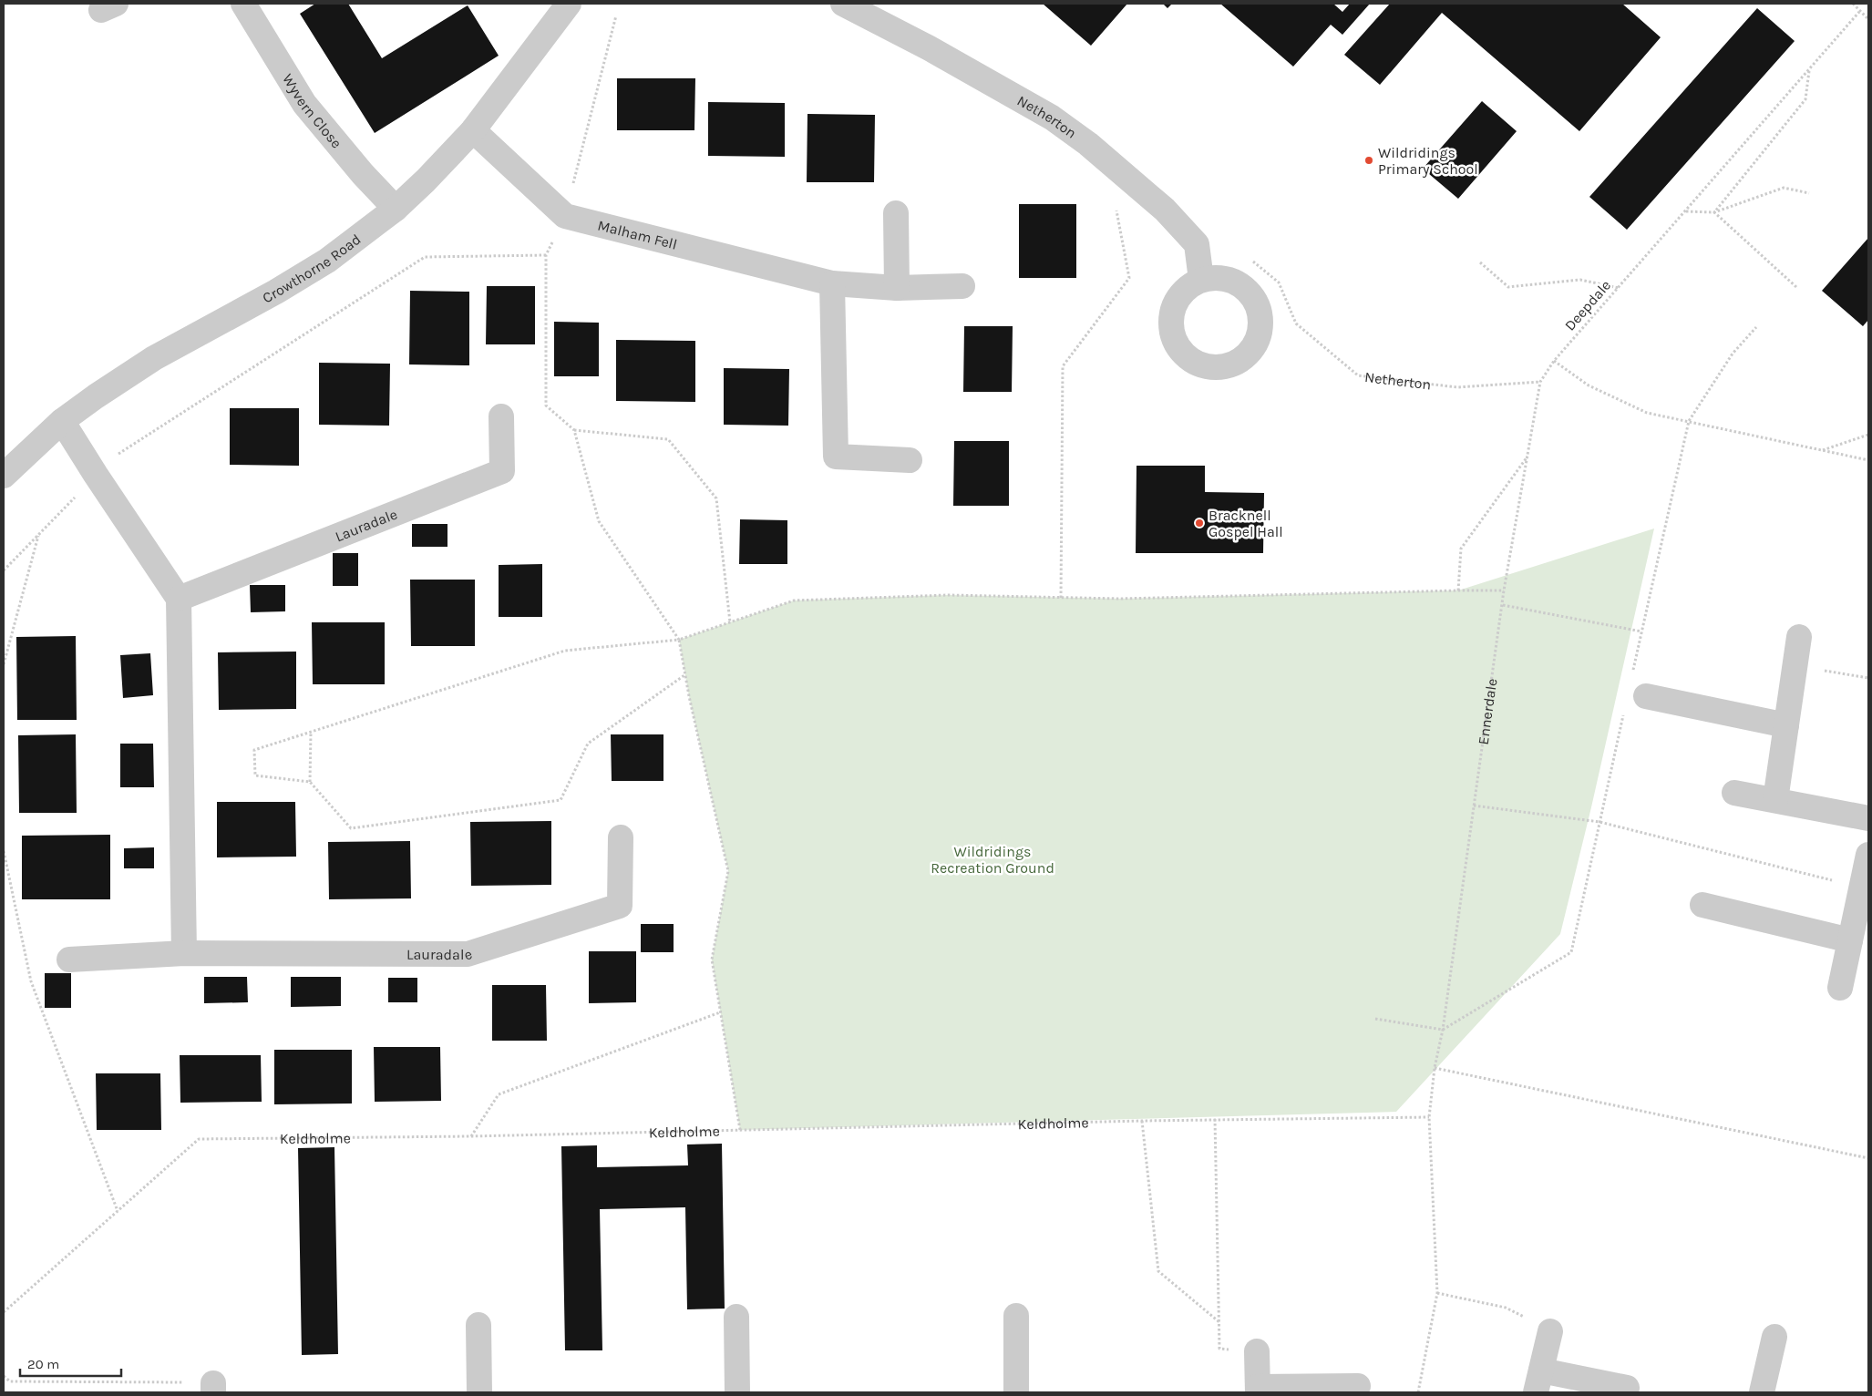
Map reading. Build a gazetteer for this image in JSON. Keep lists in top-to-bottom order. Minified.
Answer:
{"streets":{"street":["Wyvern Close","Netherton","Malham Fell","Crowthorne Road","Lauradale"],"path":["Deepdale","Ennerdale","Keldholme"]},"crossings":[["Wyvern Close","Crowthorne Road"],["Netherton","Ennerdale"],["Malham Fell","Crowthorne Road"],["Deepdale","Ennerdale"],["Ennerdale","Keldholme"]],"parks":["Wildridings Recreation Ground"],"places":["Wildridings Primary School","Bracknell Gospel Hall"],"scale_bar":"20 m"}
